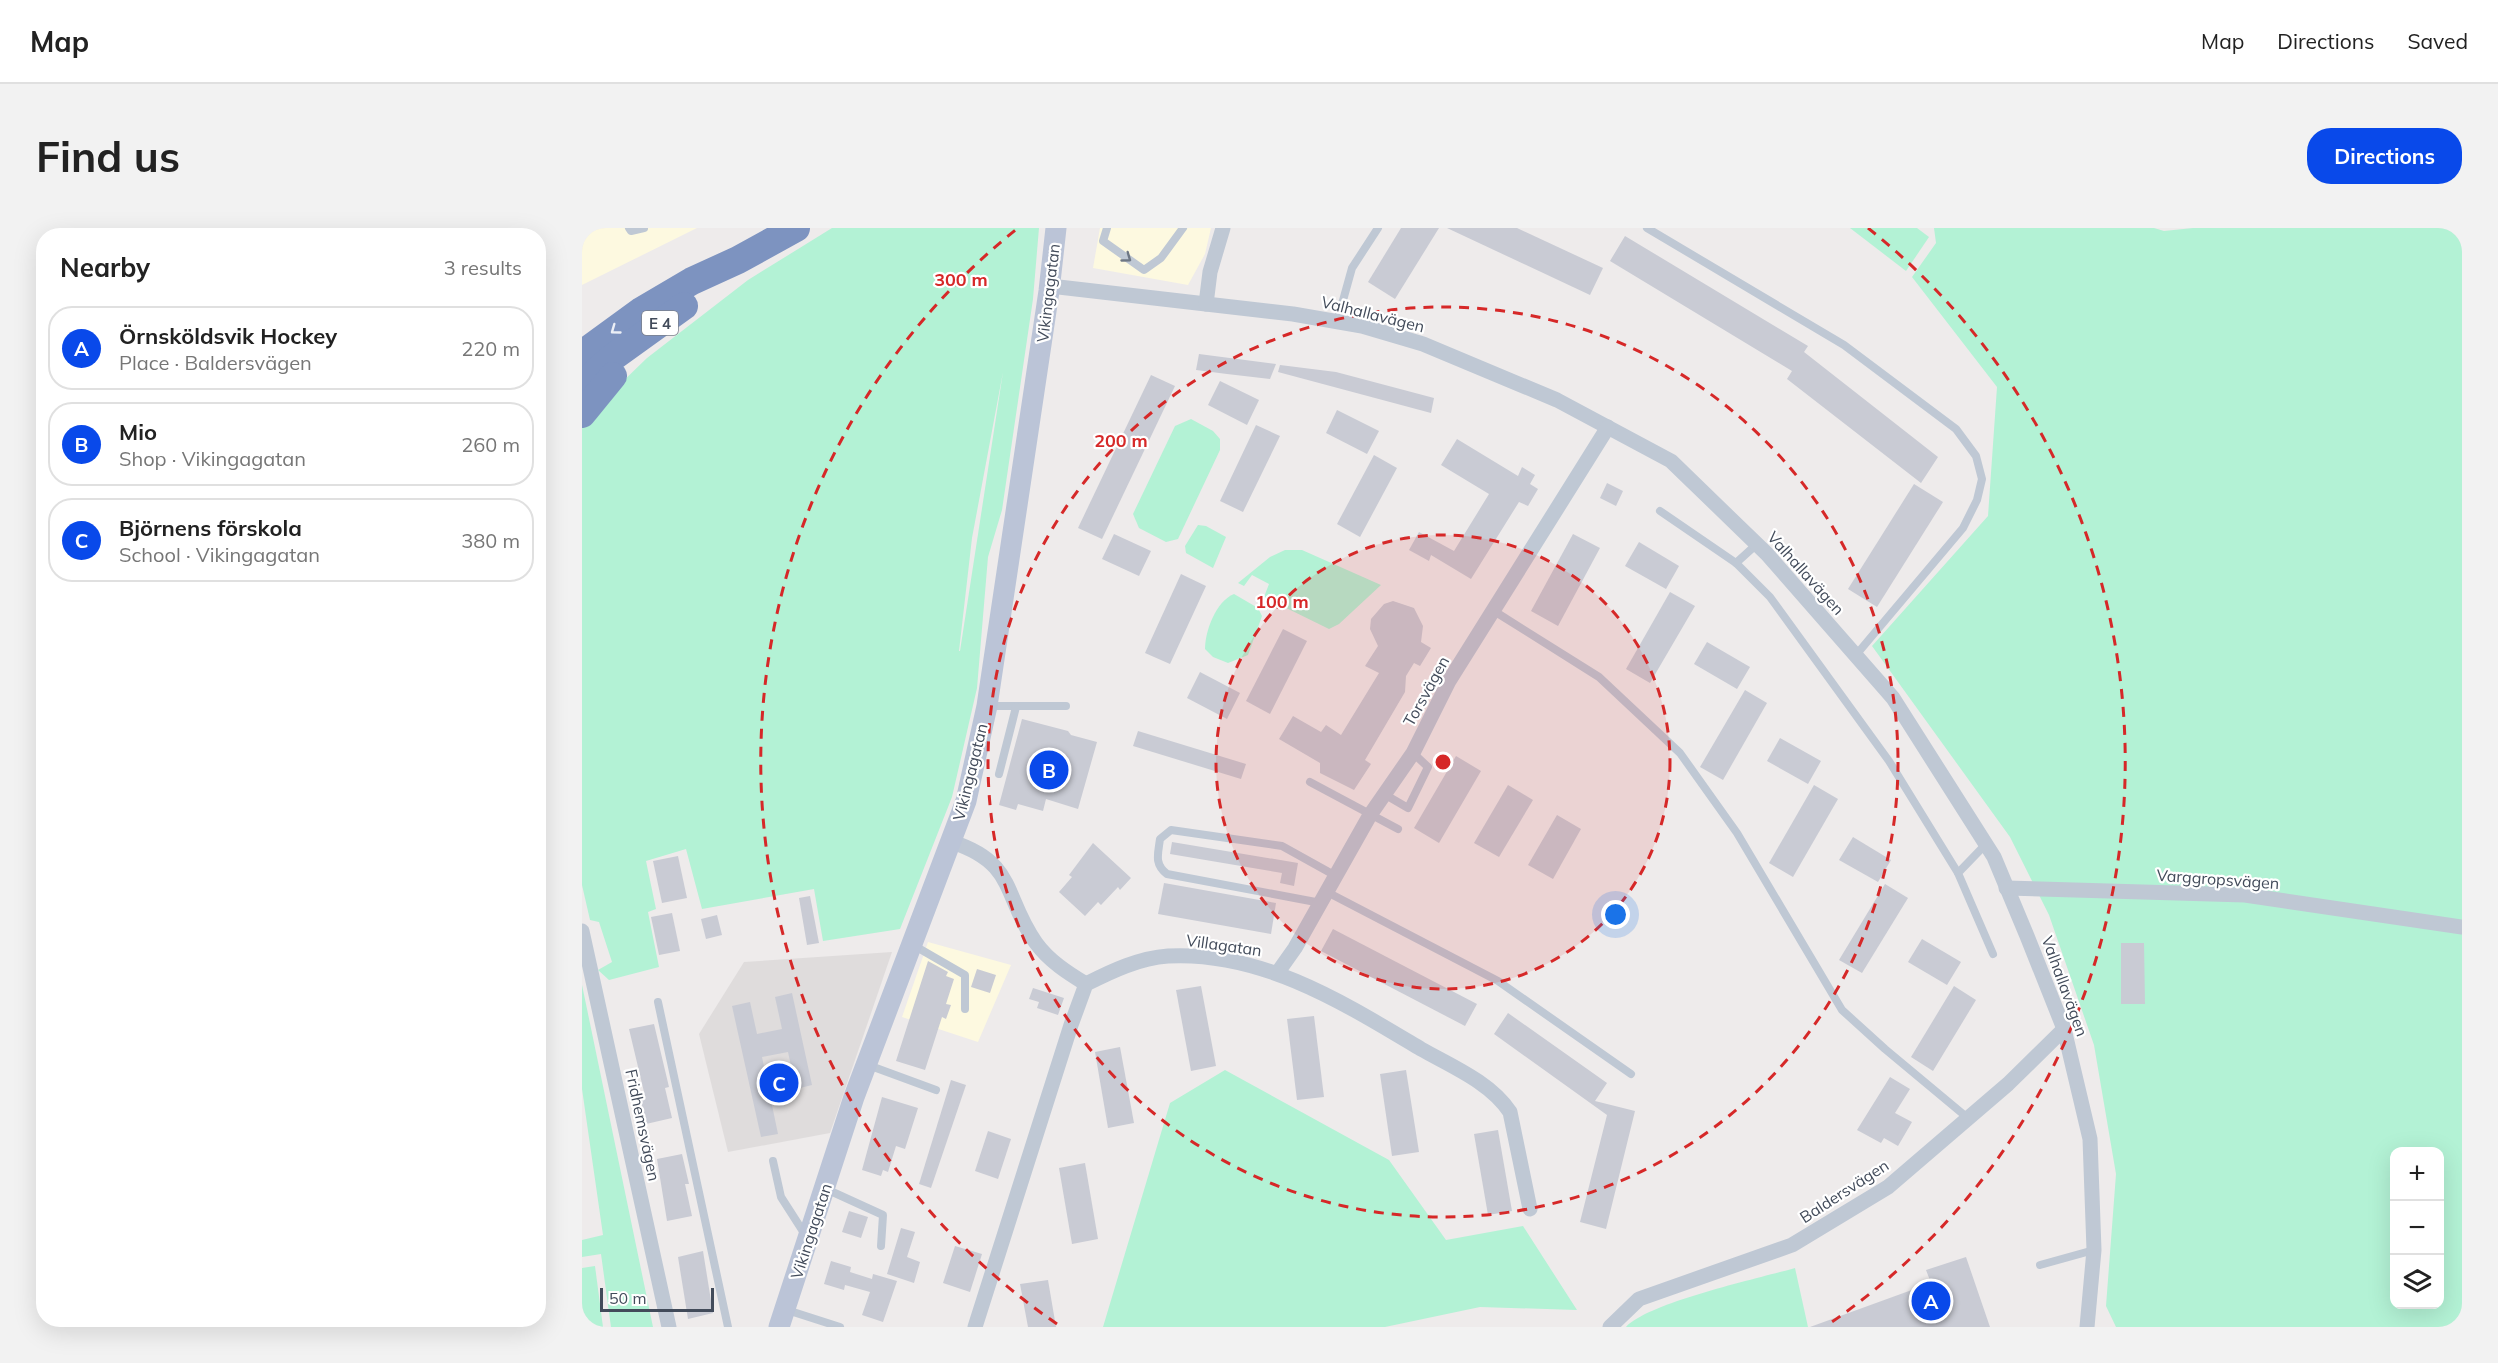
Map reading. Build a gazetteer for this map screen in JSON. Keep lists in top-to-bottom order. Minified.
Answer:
{"streets":{"highway":["E 4"],"street":["Vikingagatan","Valhallavägen","Torsvägen","Varggropsvägen","Villagatan","Fridhemsvägen","Baldersvägen"]},"crossings":[["Vikingagatan","Valhallavägen"],["Valhallavägen","Torsvägen"],["Valhallavägen","Varggropsvägen"],["Valhallavägen","Baldersvägen"],["Torsvägen","Villagatan"]],"scale_bar":"50 m","page":{"header":"Map","nav":["Map","Directions","Saved"],"buttons":"Directions","title":"Find us","heading":["Nearby","3 results"],"list":[{"mark":"A","name":"Örnsköldsvik Hockey","note":"Place · Baldersvägen","value":"220 m"},{"mark":"B","name":"Mio","note":"Shop · Vikingagatan","value":"260 m"},{"mark":"C","name":"Björnens förskola","note":"School · Vikingagatan","value":"380 m"}],"pins":["B","C","A"],"map_buttons":["+","−"],"scale":"50 m"},"rings":["300 m","200 m","100 m"]}
